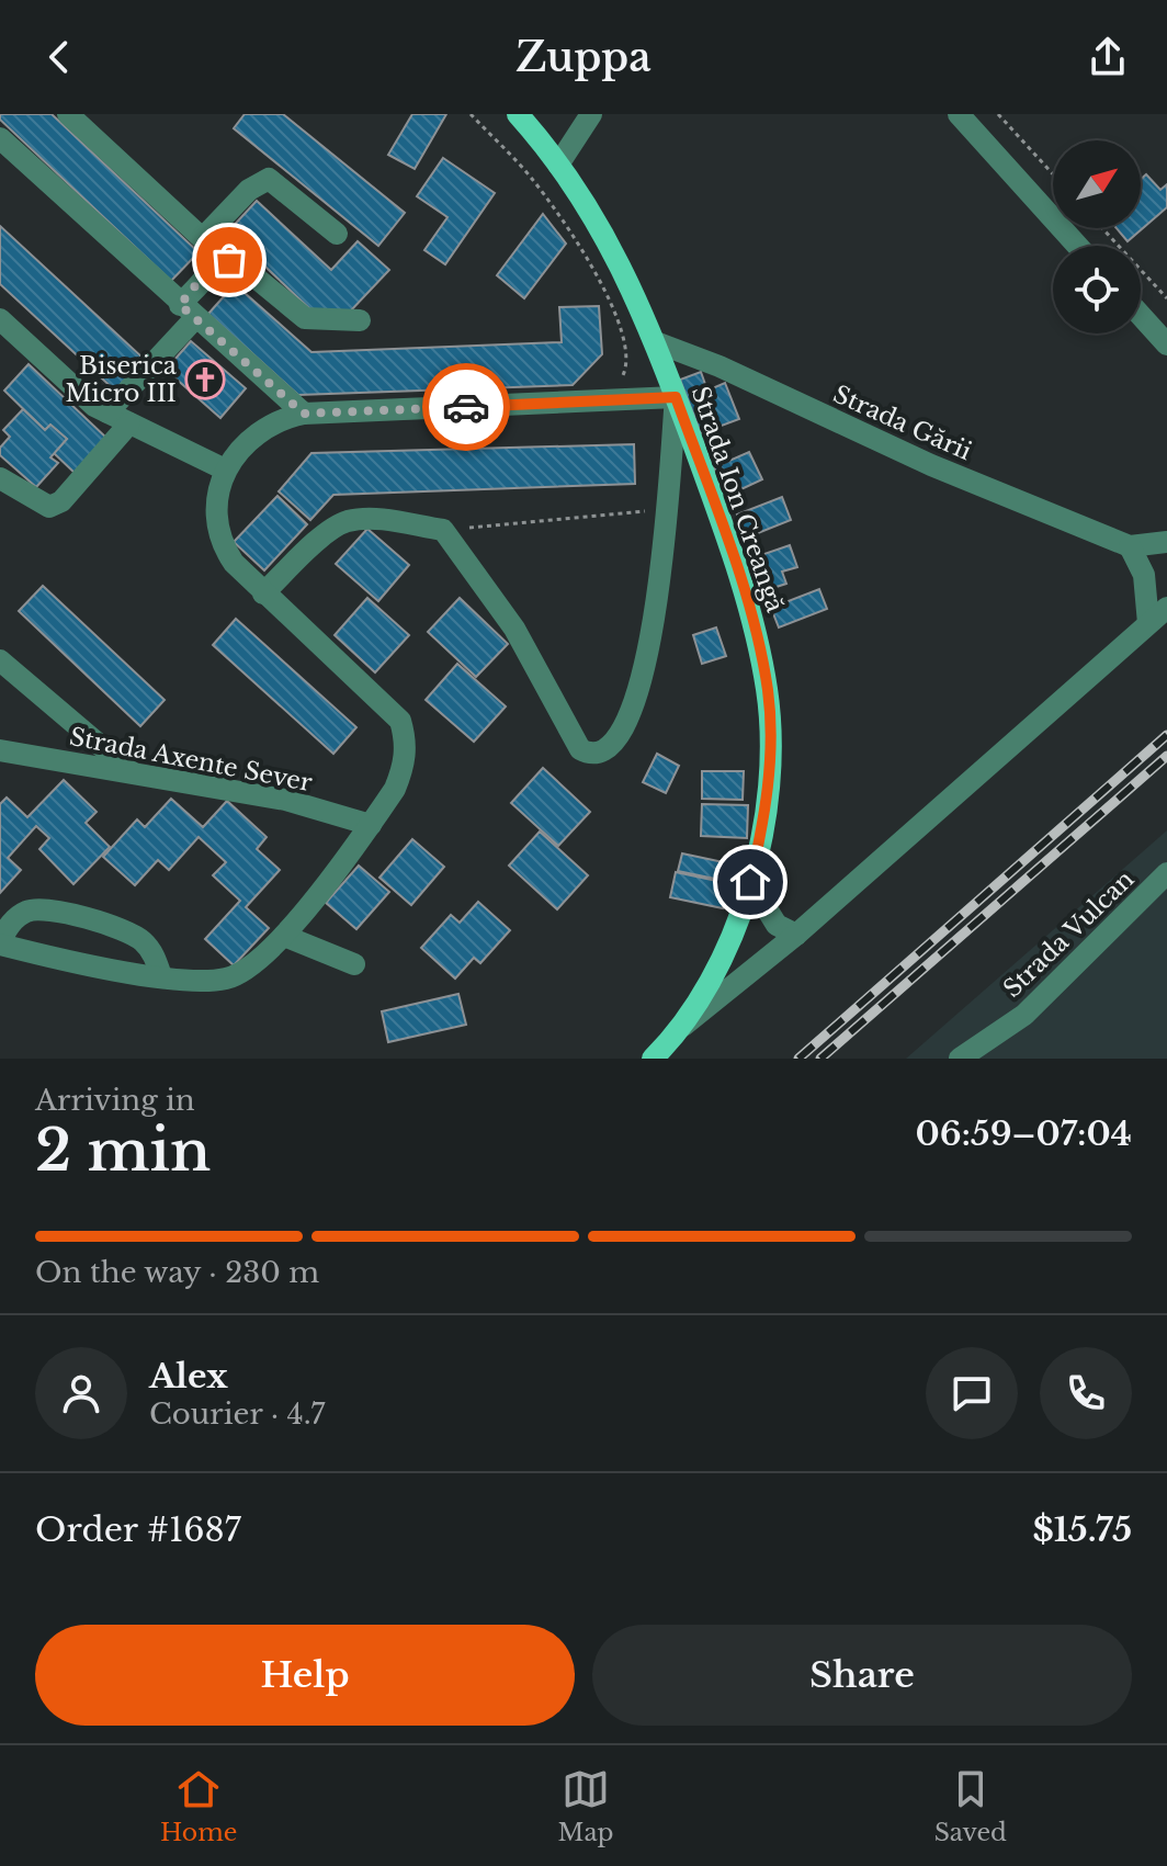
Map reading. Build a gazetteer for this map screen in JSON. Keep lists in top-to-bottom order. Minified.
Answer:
{"streets":{"main road":["Strada Ion Creangă"],"street":["Strada Gării","Strada Axente Sever","Strada Vulcan"]},"crossings":[["Strada Gării","Strada Ion Creangă"]],"places":{"church":["Biserica Micro III"]},"north":"top right","page":{"header":"Zuppa","heading":["2 min","Arriving in","06:59–07:04"],"panel":["Alex","Courier · 4.7","Order #1687","$15.75"],"bar":"On the way · 230 m","buttons":["Help","Share"],"tabs":["Home","Map","Saved"]}}
